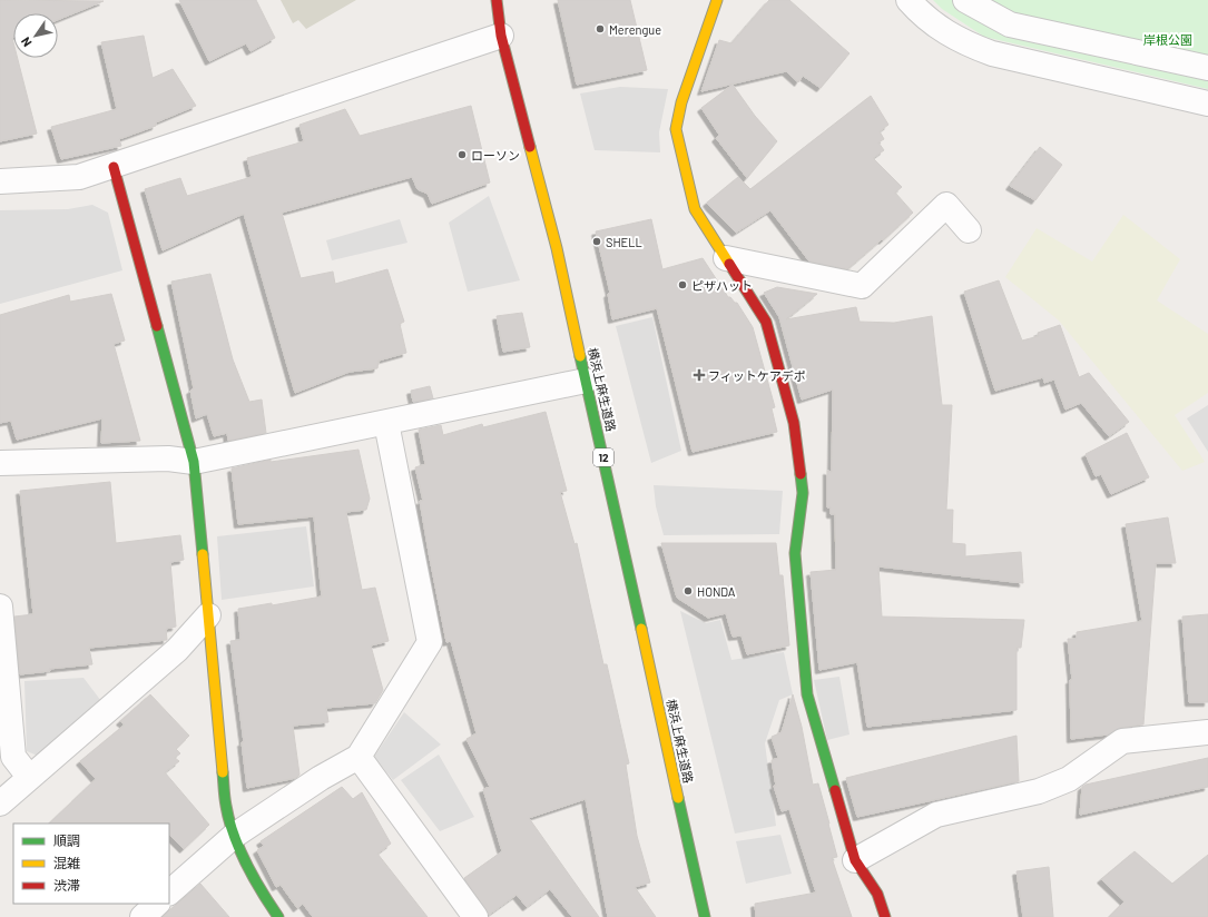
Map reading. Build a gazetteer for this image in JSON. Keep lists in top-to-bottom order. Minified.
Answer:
{"streets":{"street":["横浜上麻生道路","12"]},"parks":["岸根公園"],"places":{"other":["Merengue","ローソン","SHELL","ピザハット","HONDA"],"health":["フィットケアデポ"]},"legend":["順調","混雑","渋滞"],"north":"bottom left"}
